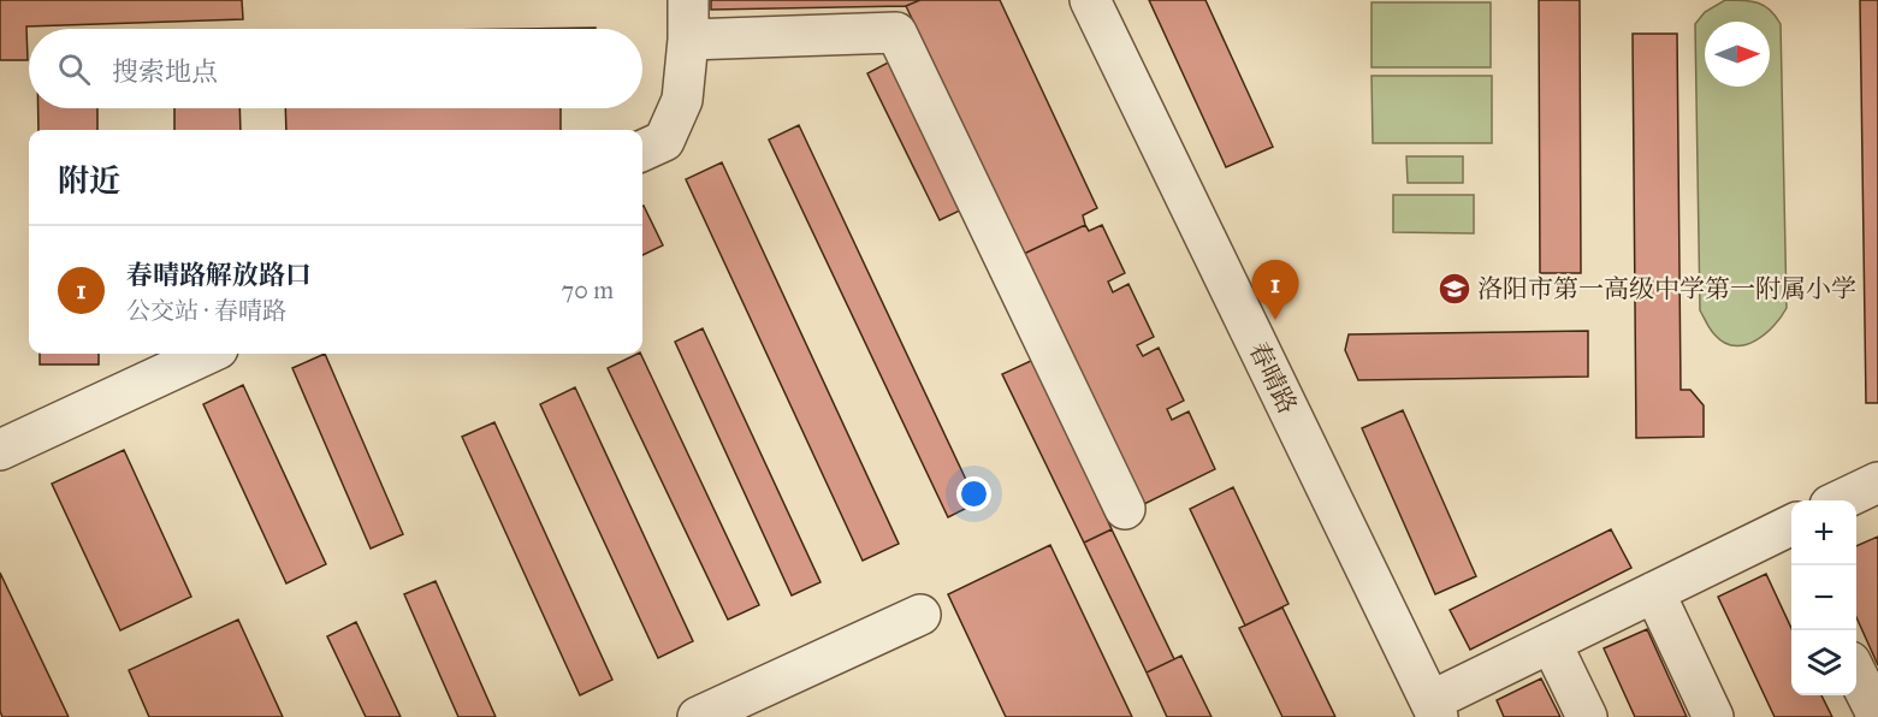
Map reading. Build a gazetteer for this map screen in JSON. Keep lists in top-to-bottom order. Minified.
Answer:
{"streets":{"street":["春晴路"]},"places":{"school or university":["洛阳市第一高级中学第一附属小学"]},"north":"right","page":{"search":"搜索地点","heading":"附近","list":[{"mark":"1","name":"春晴路解放路口","note":"公交站 · 春晴路","value":"70 m"}],"pins":"1","map_buttons":["+","−"]}}
